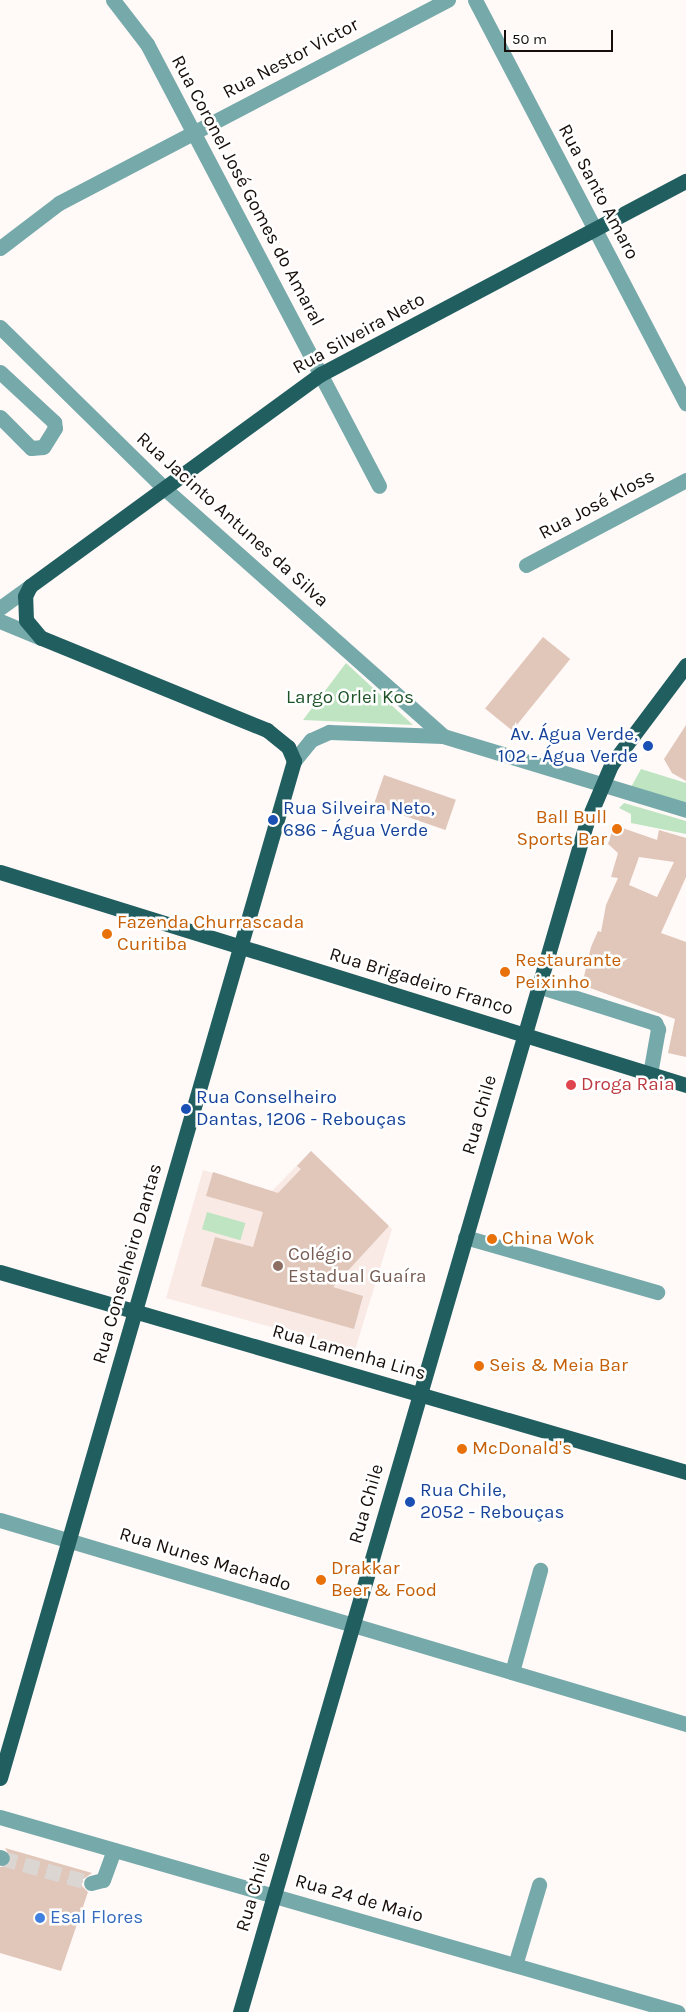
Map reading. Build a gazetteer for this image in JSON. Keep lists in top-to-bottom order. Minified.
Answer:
{"streets":{"main road":["Rua Silveira Neto","Rua Brigadeiro Franco","Rua Chile","Rua Conselheiro Dantas","Rua Lamenha Lins"],"street":["Rua Nestor Victor","Rua Coronel José Gomes do Amaral","Rua Santo Amaro","Rua José Kloss","Rua Jacinto Antunes da Silva","Rua Nunes Machado","Rua 24 de Maio"]},"crossings":[["Rua Nestor Victor","Rua Coronel José Gomes do Amaral"],["Rua Coronel José Gomes do Amaral","Rua Silveira Neto"],["Rua Santo Amaro","Rua Silveira Neto"],["Rua Silveira Neto","Rua Jacinto Antunes da Silva"],["Rua Brigadeiro Franco","Rua Chile"],["Rua Brigadeiro Franco","Rua Conselheiro Dantas"],["Rua Chile","Rua Lamenha Lins"],["Rua Chile","Rua Nunes Machado"],["Rua Chile","Rua 24 de Maio"],["Rua Conselheiro Dantas","Rua Lamenha Lins"],["Rua Conselheiro Dantas","Rua Nunes Machado"]],"parks":["Largo Orlei Kos"],"places":["Av. Água Verde, 102 - Água Verde","Rua Silveira Neto, 686 - Água Verde","Ball Bull Sports Bar","Fazenda Churrascada Curitiba","Restaurante Peixinho","Droga Raia","Rua Conselheiro Dantas, 1206 - Rebouças","China Wok","Colégio Estadual Guaíra","Seis & Meia Bar","McDonald's","Rua Chile, 2052 - Rebouças","Drakkar Beer & Food","Esal Flores"],"scale_bar":"50 m"}
